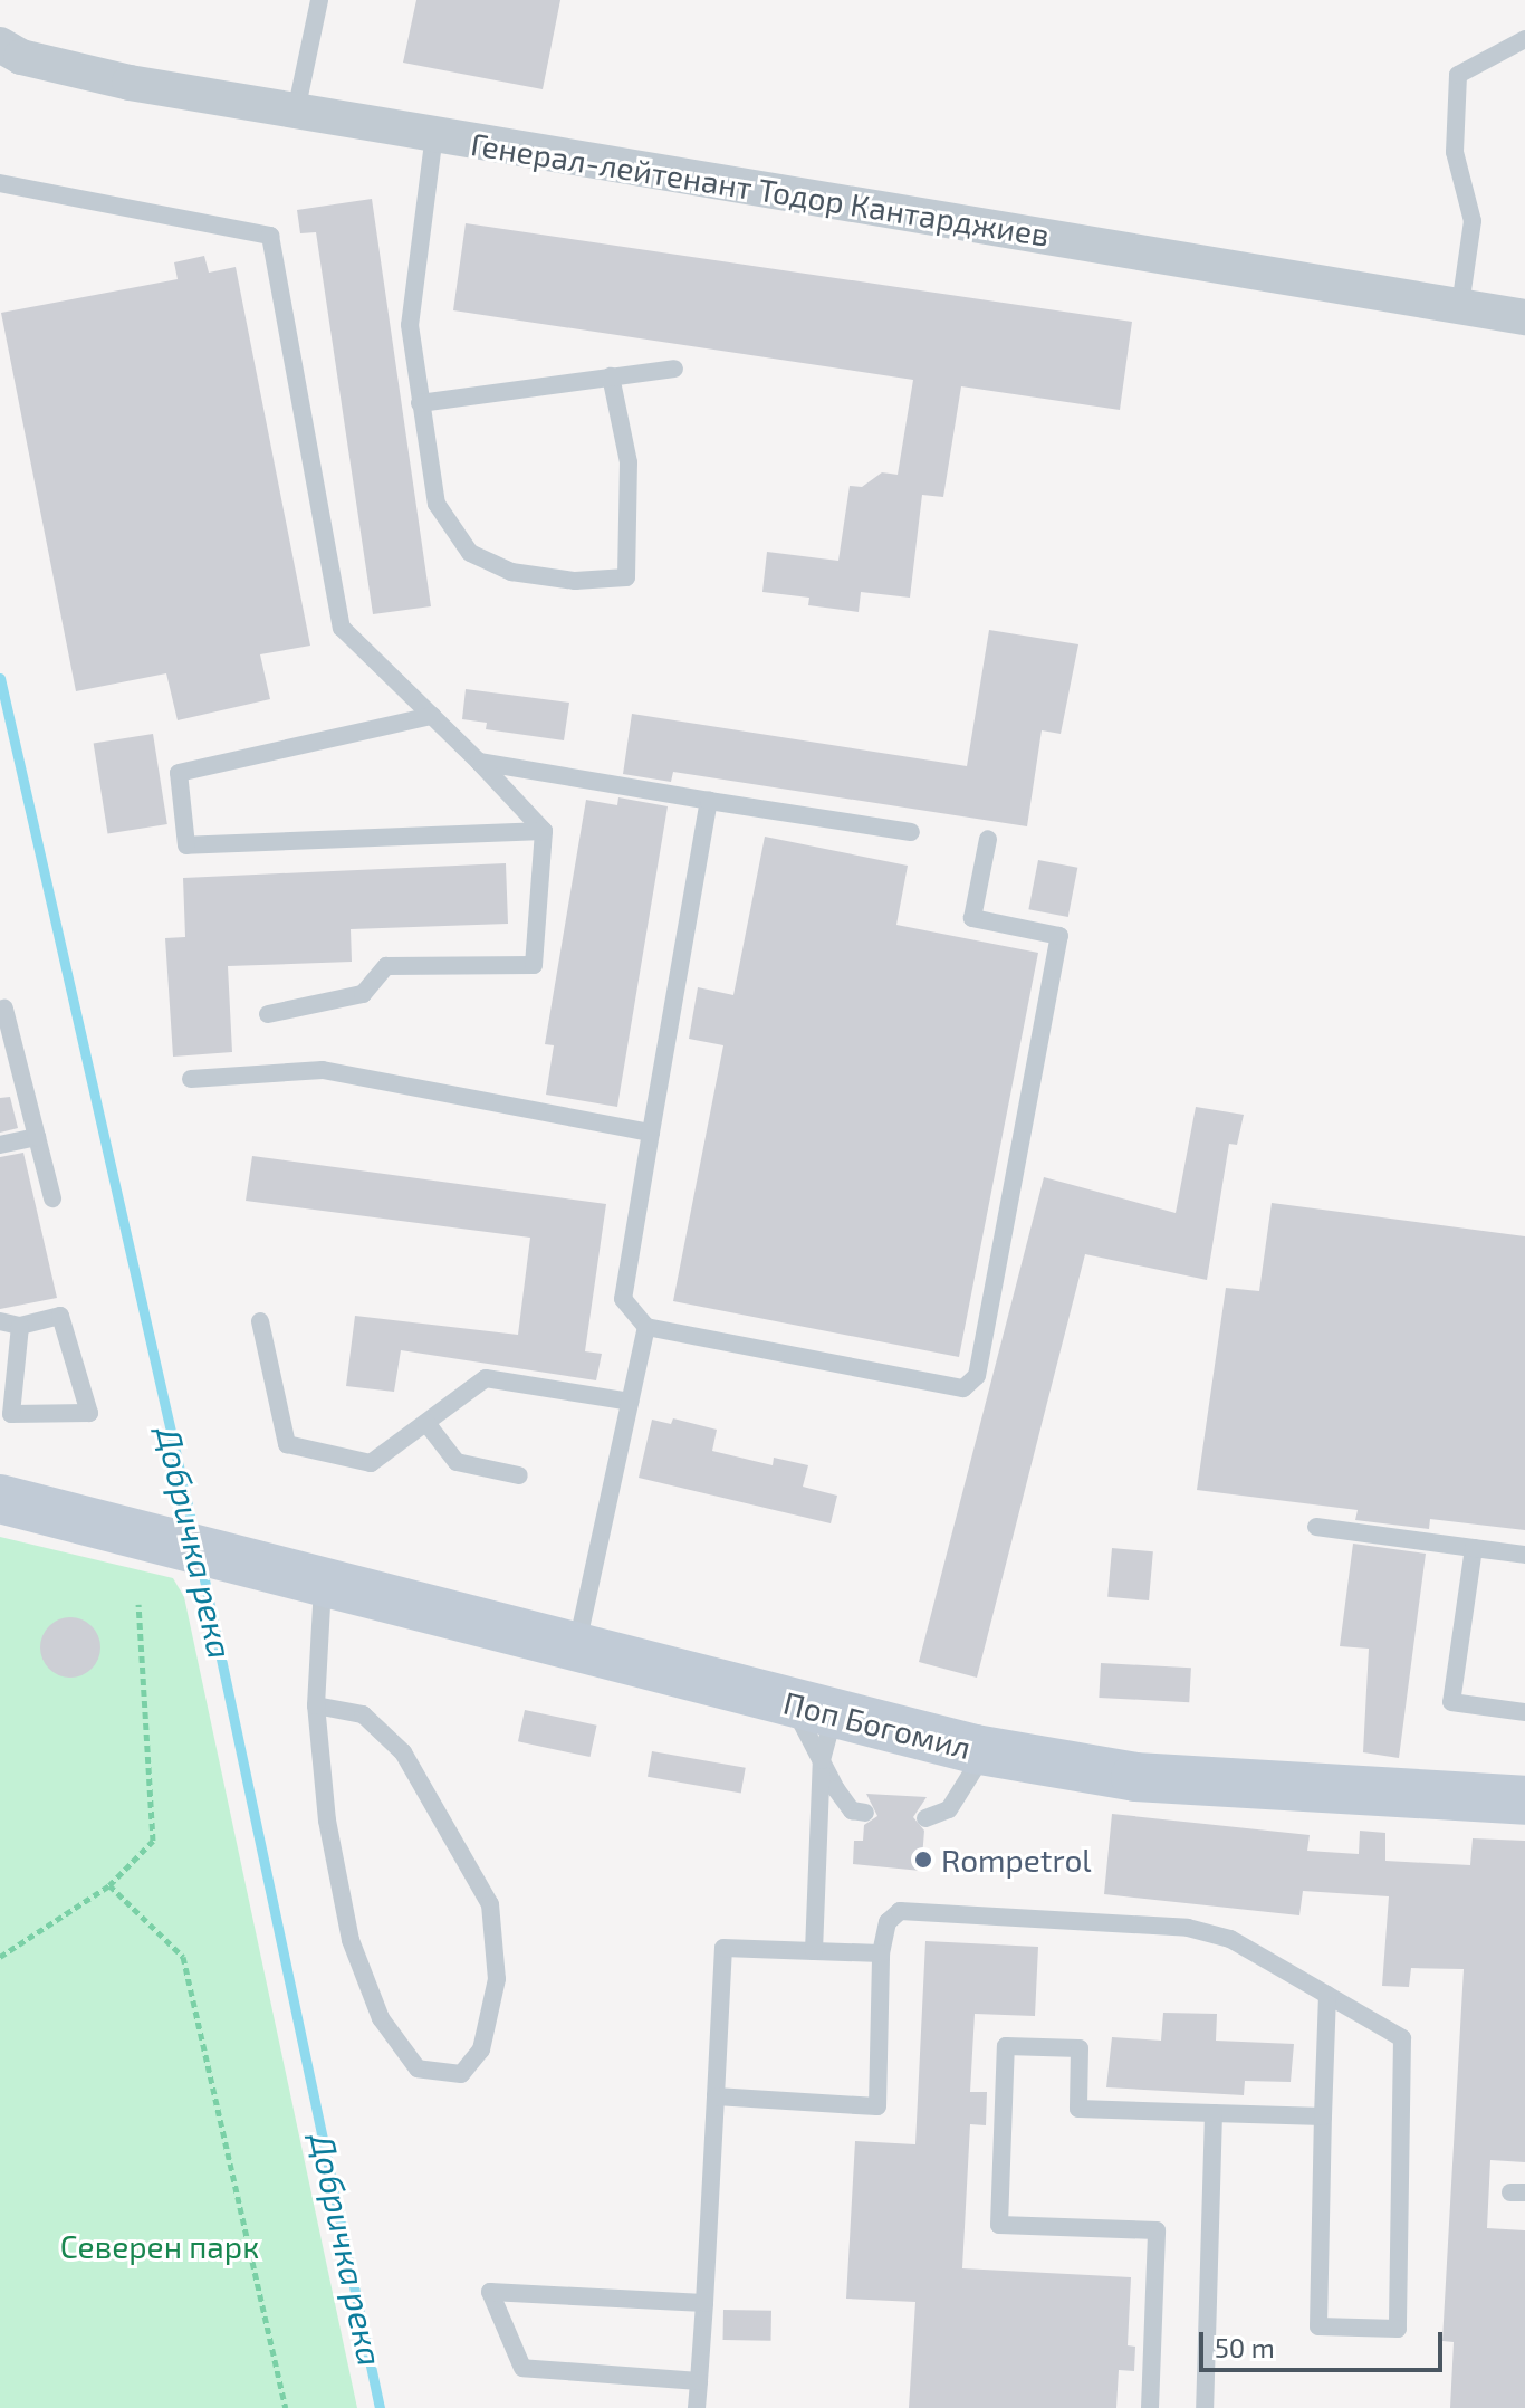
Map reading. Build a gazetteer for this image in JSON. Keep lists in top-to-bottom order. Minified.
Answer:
{"streets":{"street":["Генерал-лейтенант Тодор Кантарджиев","Поп Богомил"]},"water":["Добричка река"],"parks":["Северен парк"],"places":["Rompetrol"],"scale_bar":"50 m"}
